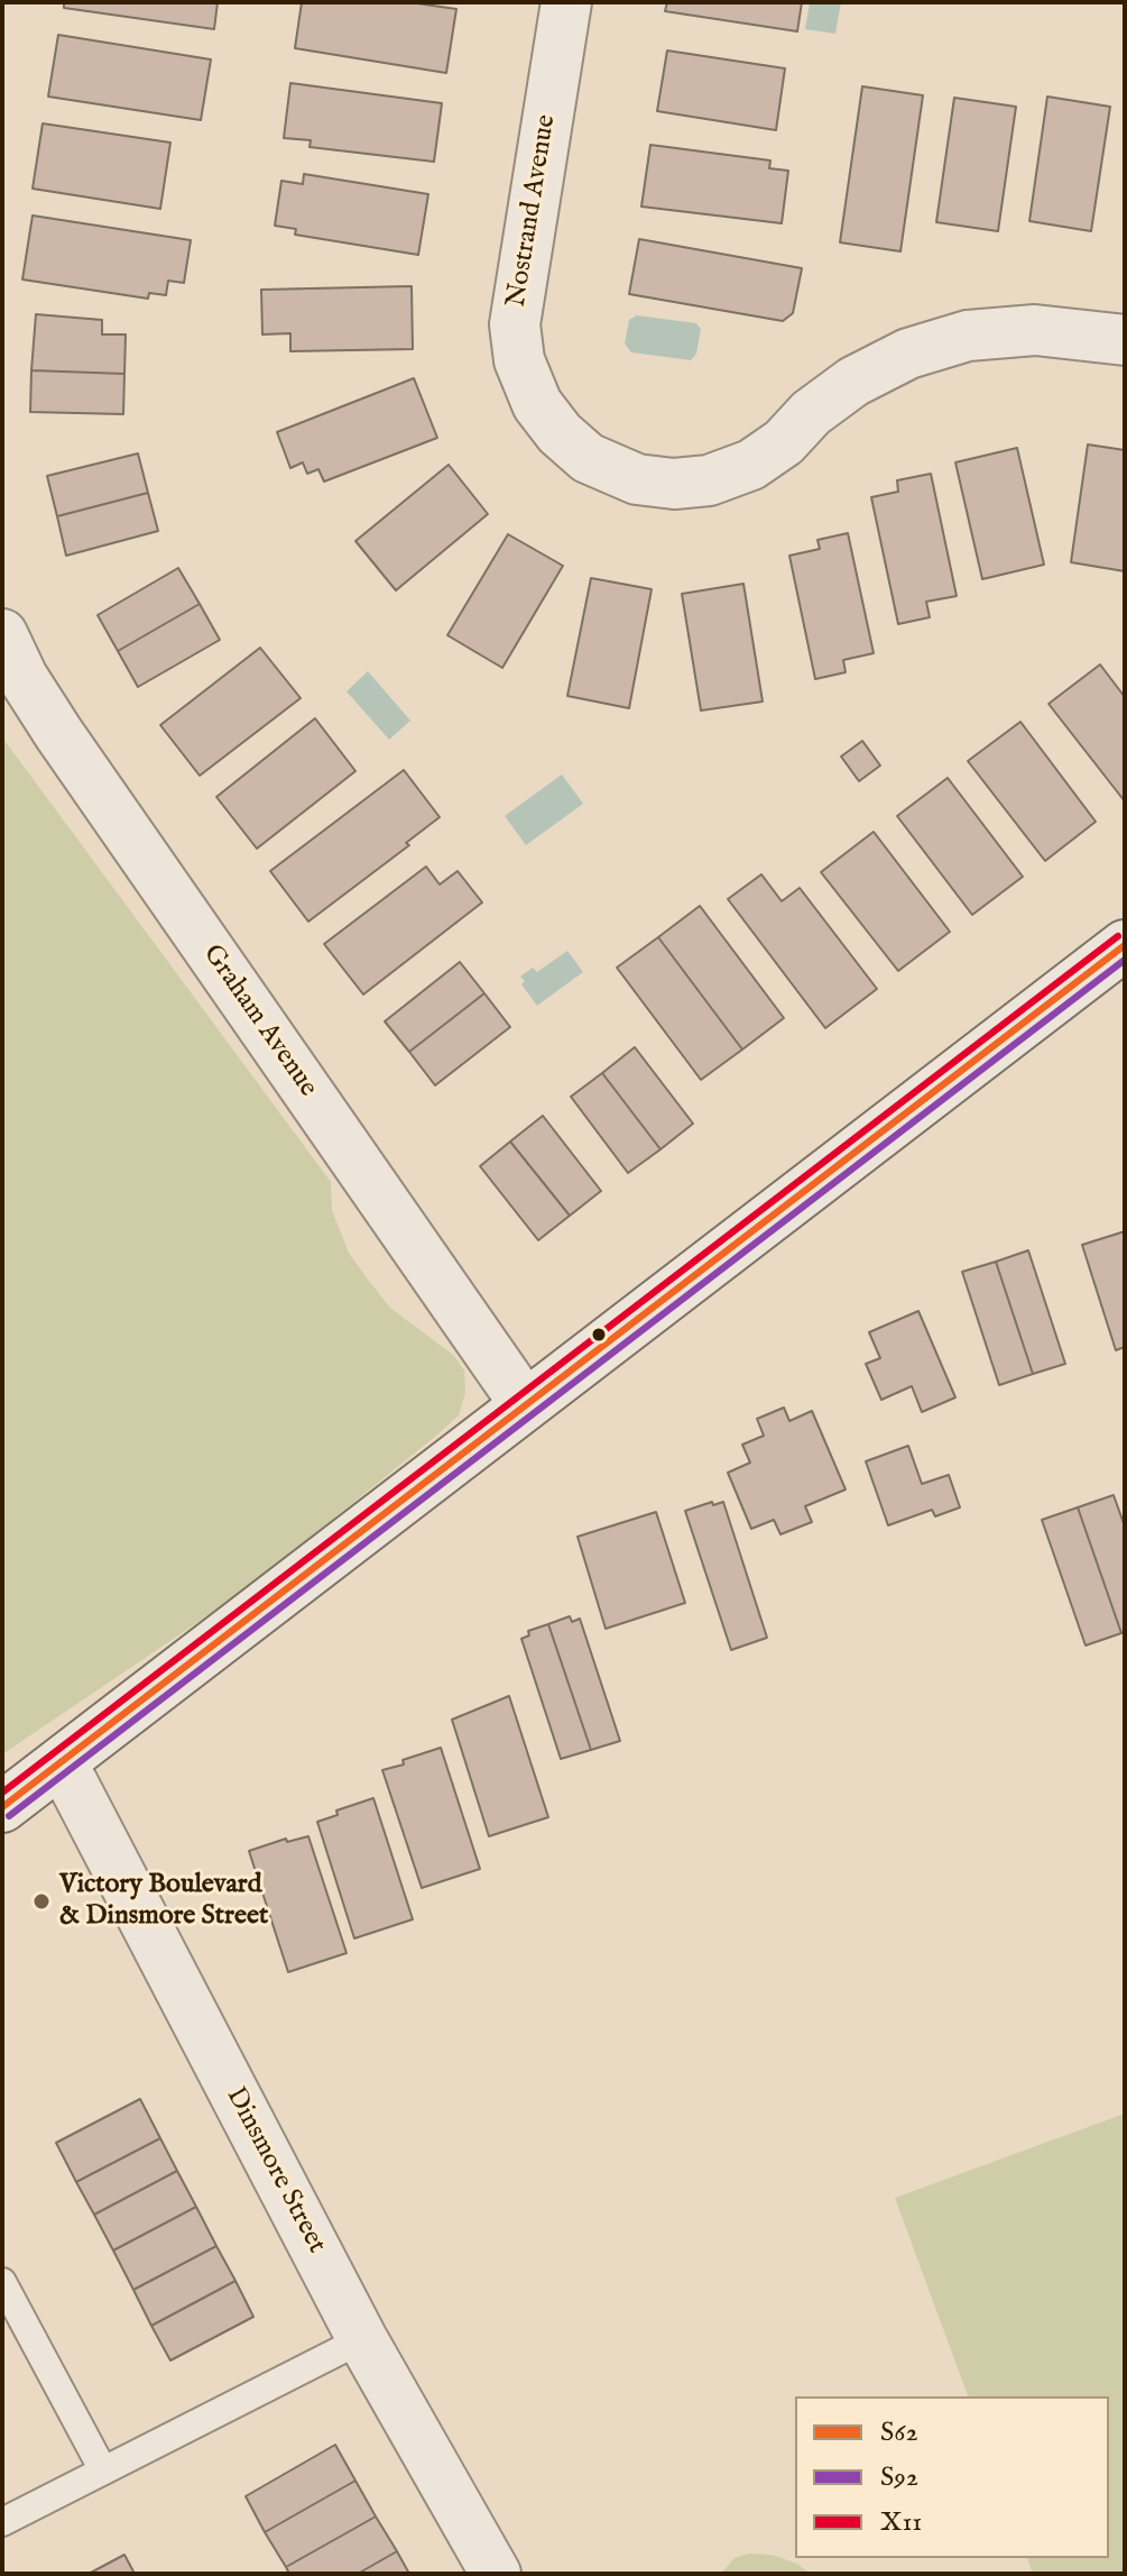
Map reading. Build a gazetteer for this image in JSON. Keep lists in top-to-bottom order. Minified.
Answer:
{"streets":{"street":["Nostrand Avenue","Graham Avenue","Dinsmore Street"]},"places":["Victory Boulevard & Dinsmore Street"],"lines":["transit line X11","transit line S62","transit line S92"],"legend":["S62","S92","X11"]}
